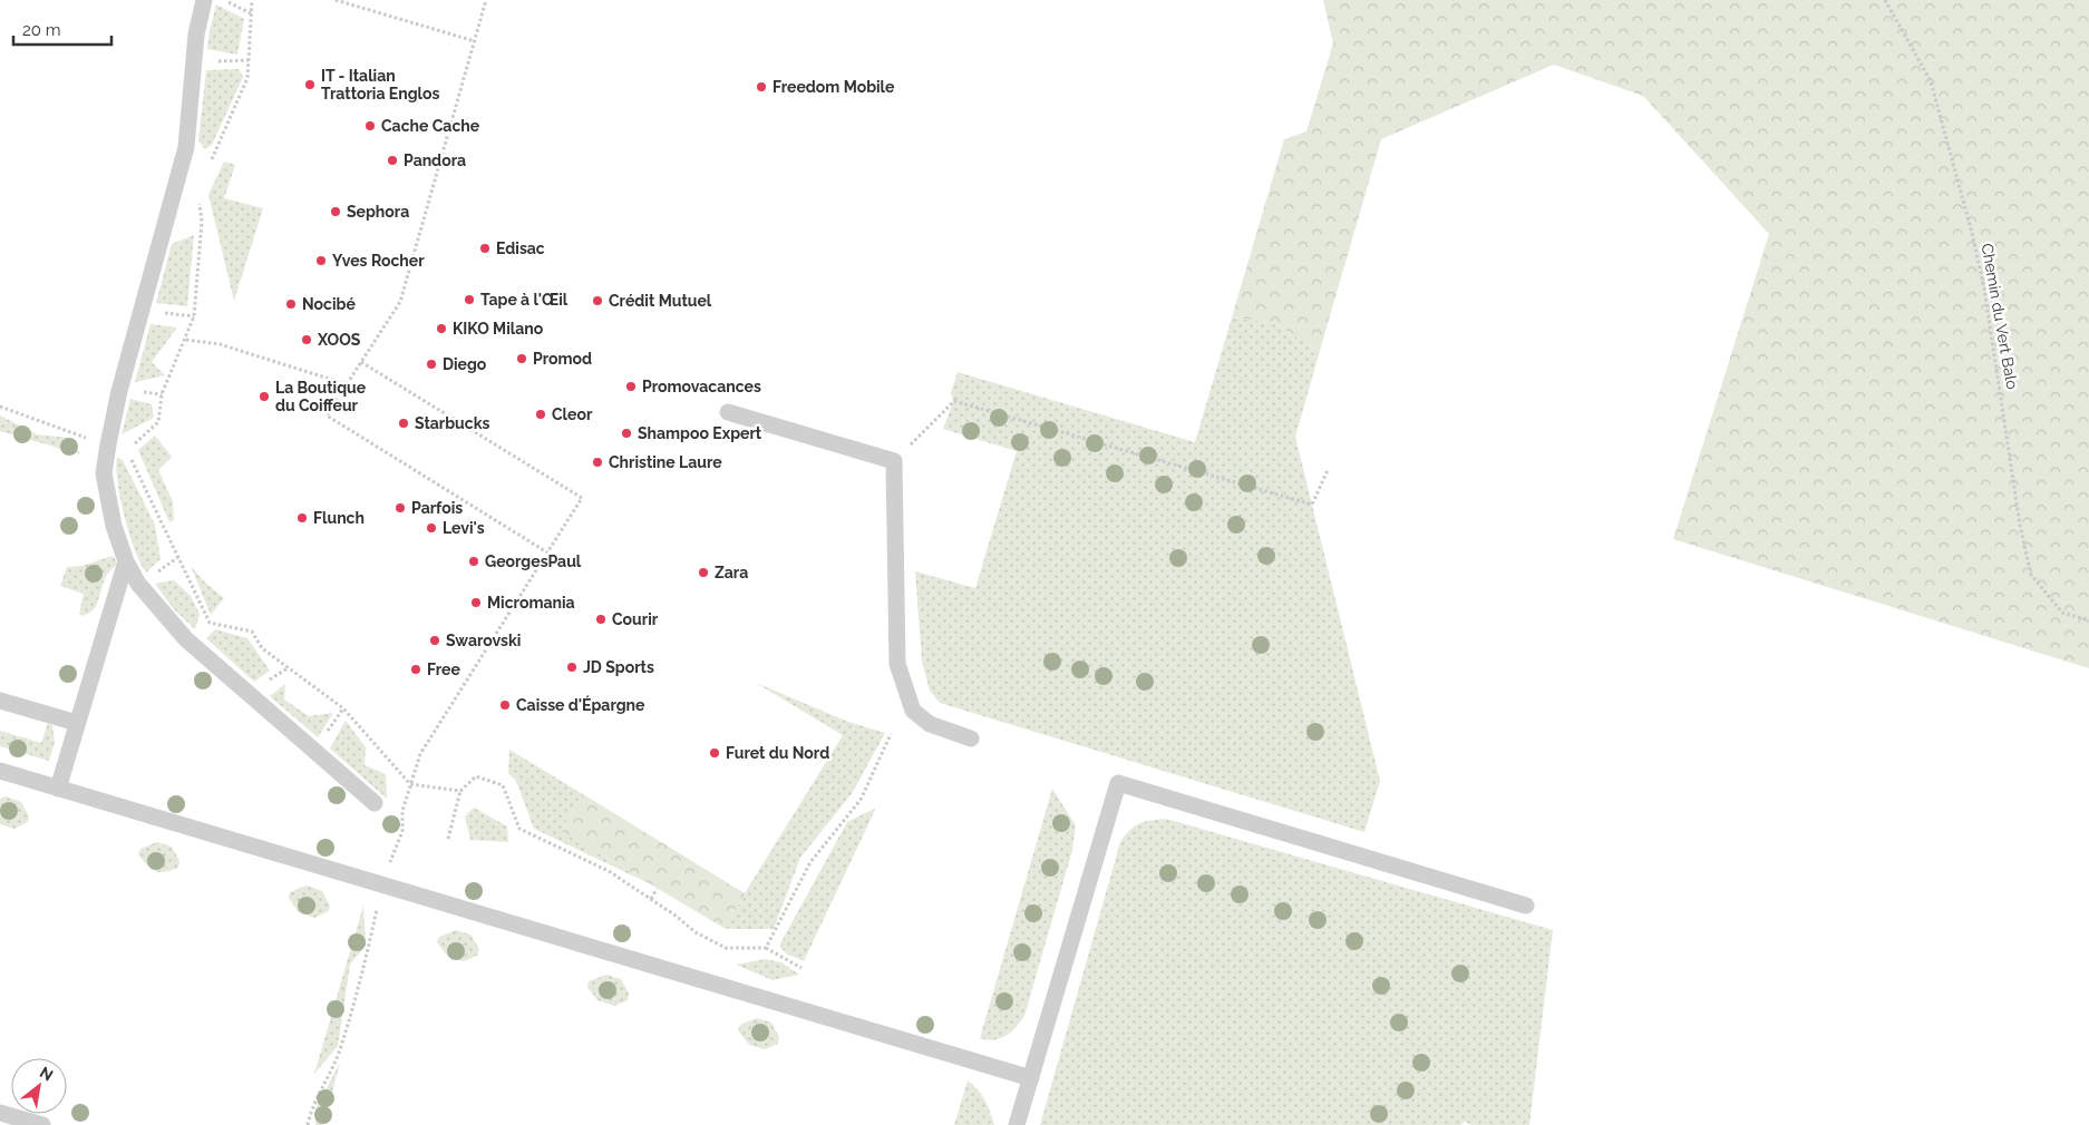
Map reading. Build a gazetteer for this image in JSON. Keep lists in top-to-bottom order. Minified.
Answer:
{"streets":{"path":["Chemin du Vert Balo"]},"places":["IT - Italian Trattoria Englos","Freedom Mobile","Cache Cache","Pandora","Sephora","Edisac","Yves Rocher","Tape à l'Œil","Crédit Mutuel","Nocibé","KIKO Milano","XOOS","Promod","Diego","Promovacances","La Boutique du Coiffeur","Cleor","Starbucks","Shampoo Expert","Christine Laure","Parfois","Flunch","Levi's","GeorgesPaul","Zara","Micromania","Courir","Swarovski","JD Sports","Free","Caisse d'Épargne","Furet du Nord"],"scale_bar":"20 m","north":"top right"}
